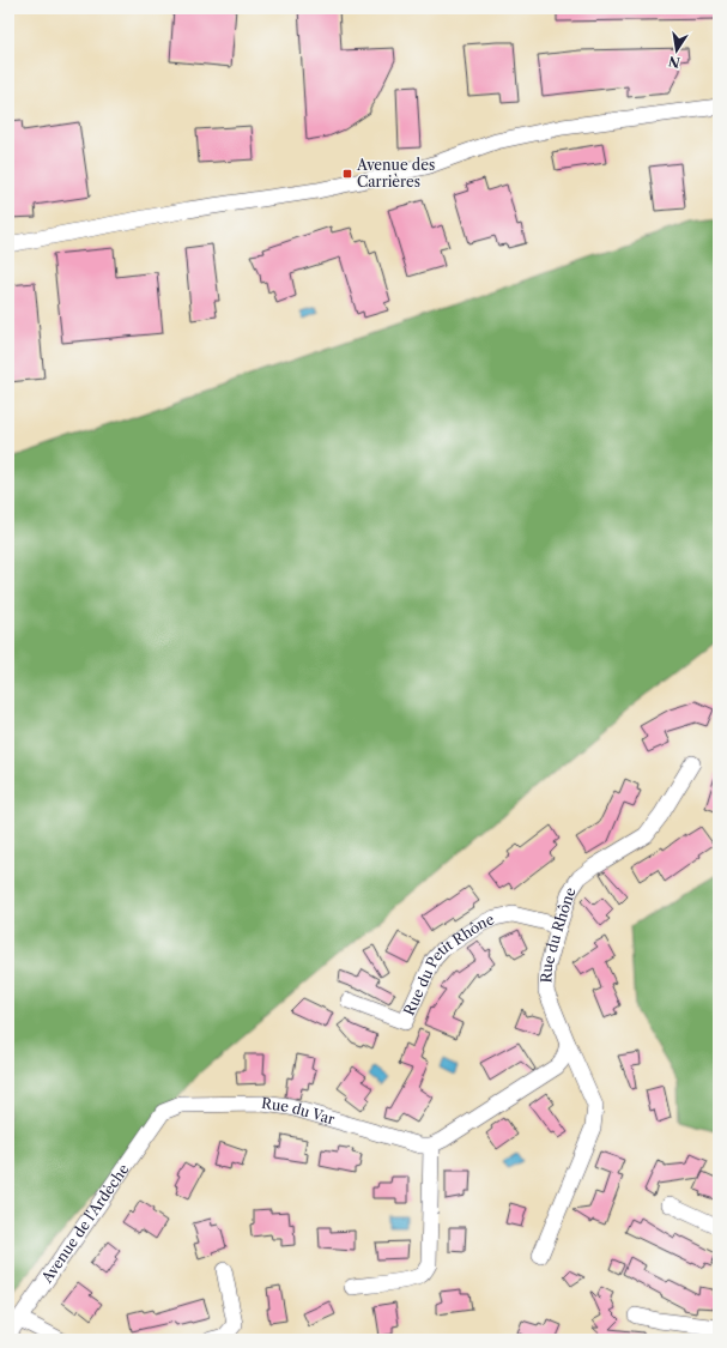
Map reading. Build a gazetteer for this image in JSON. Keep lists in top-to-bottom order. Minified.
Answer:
{"streets":{"street":["Rue du Rhône","Rue du Petit Rhône","Rue du Var","Avenue de l'Ardèche"]},"crossings":[["Rue du Rhône","Rue du Petit Rhône"],["Rue du Var","Avenue de l'Ardèche"]],"places":{"transit":["Avenue des Carrières"]},"north":"bottom"}
